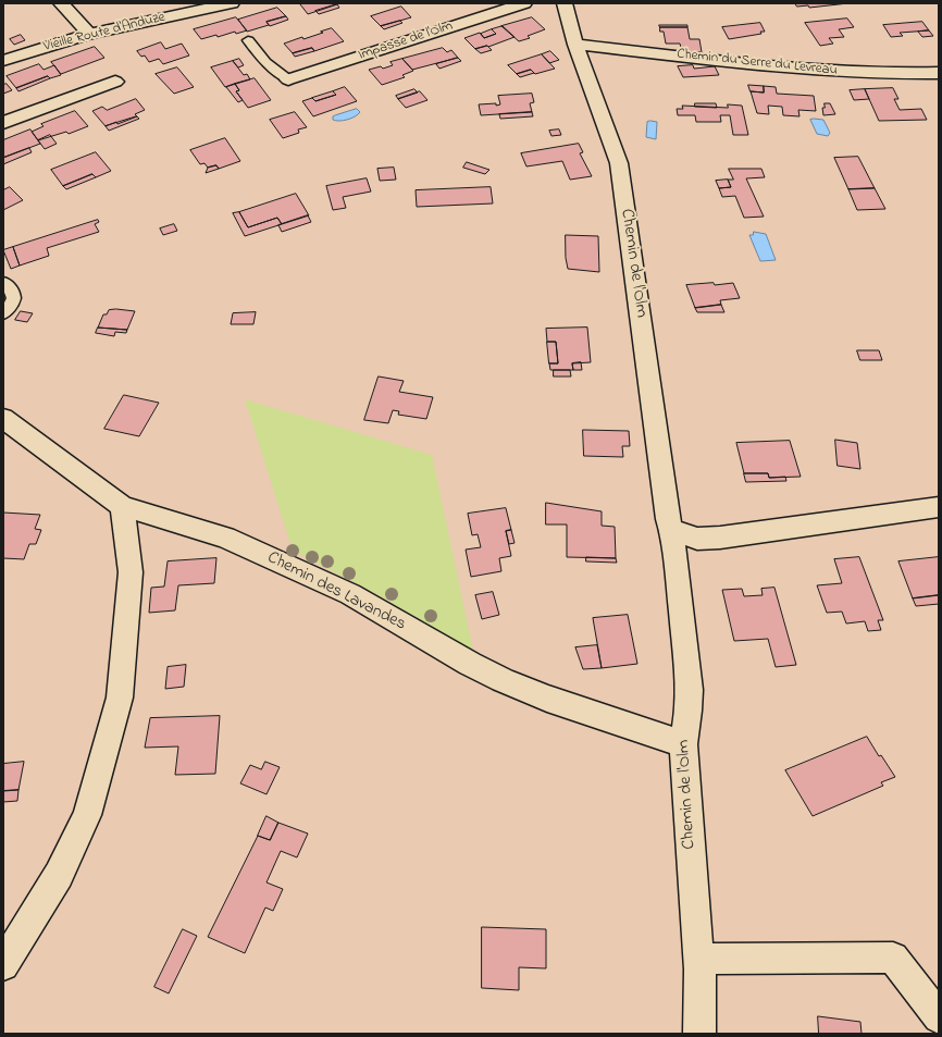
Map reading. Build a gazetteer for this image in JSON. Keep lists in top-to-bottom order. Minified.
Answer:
{"streets":{"street":["Vieille Route d'Anduze","Impasse de l'Olm","Chemin du Serre du Levreau","Chemin de l'Olm","Chemin des Lavandes"]},"crossings":[["Chemin du Serre du Levreau","Chemin de l'Olm"],["Chemin de l'Olm","Chemin des Lavandes"]]}
